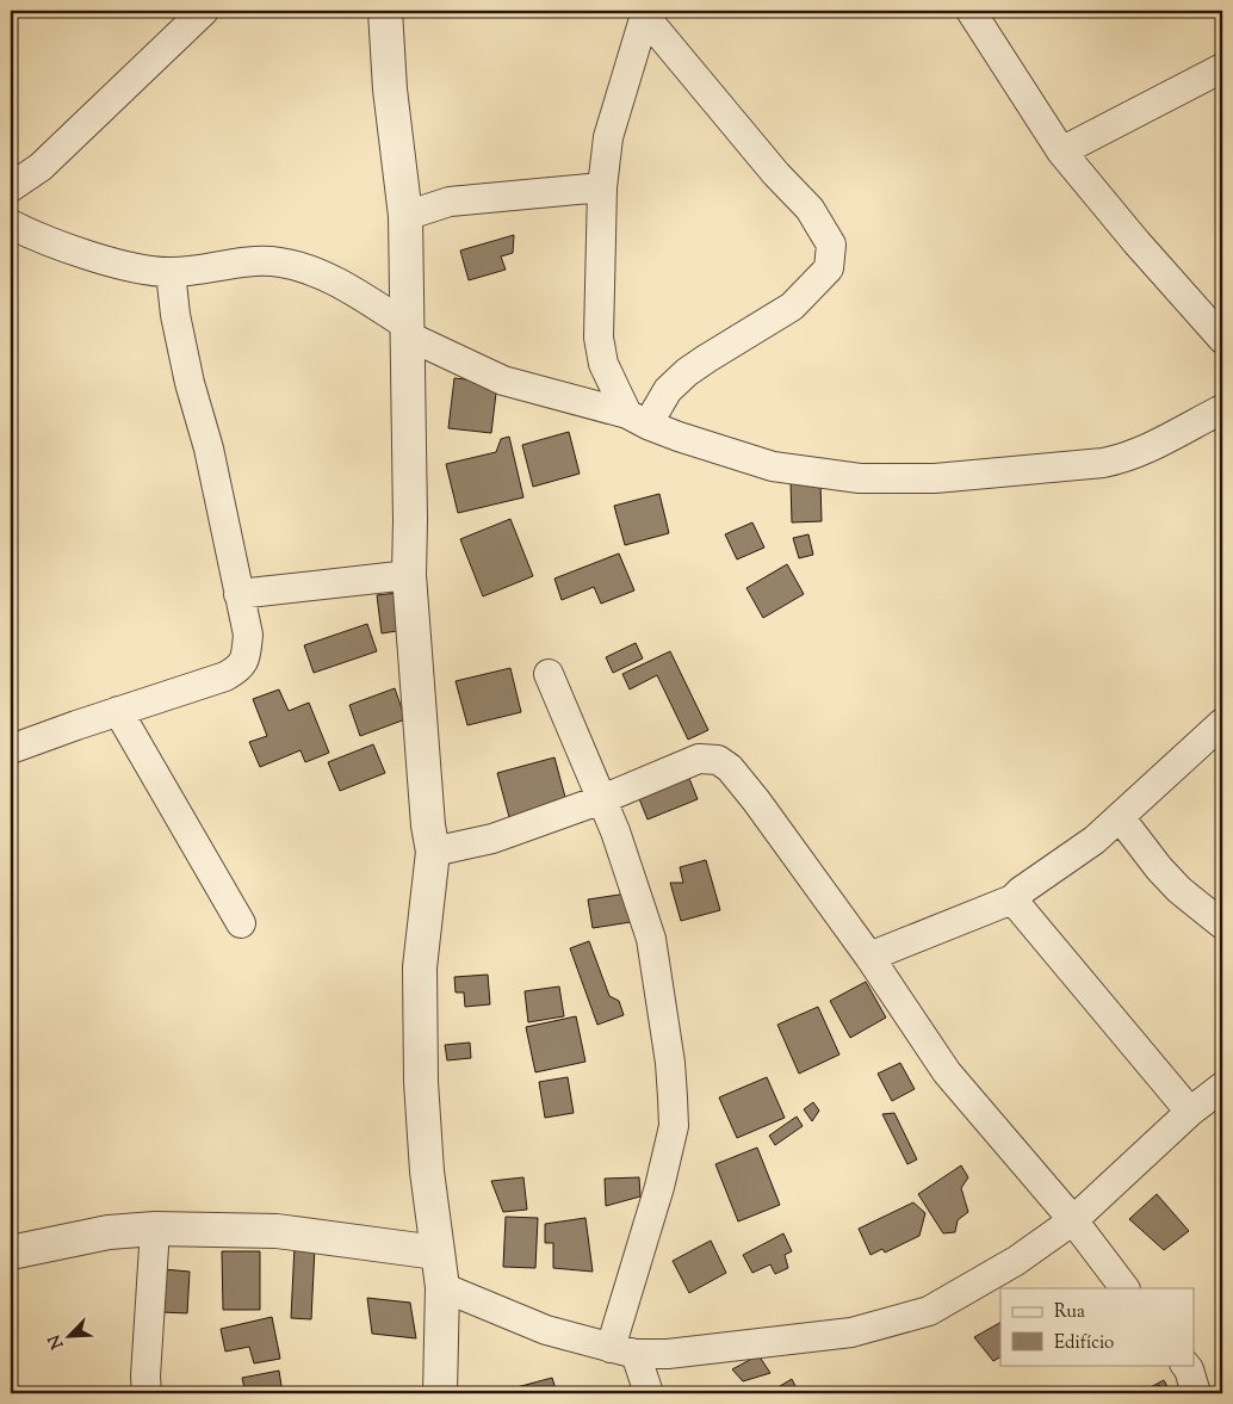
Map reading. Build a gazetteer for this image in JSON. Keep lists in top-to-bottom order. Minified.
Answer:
{"legend":["Rua","Edifício"],"north":"bottom left"}
